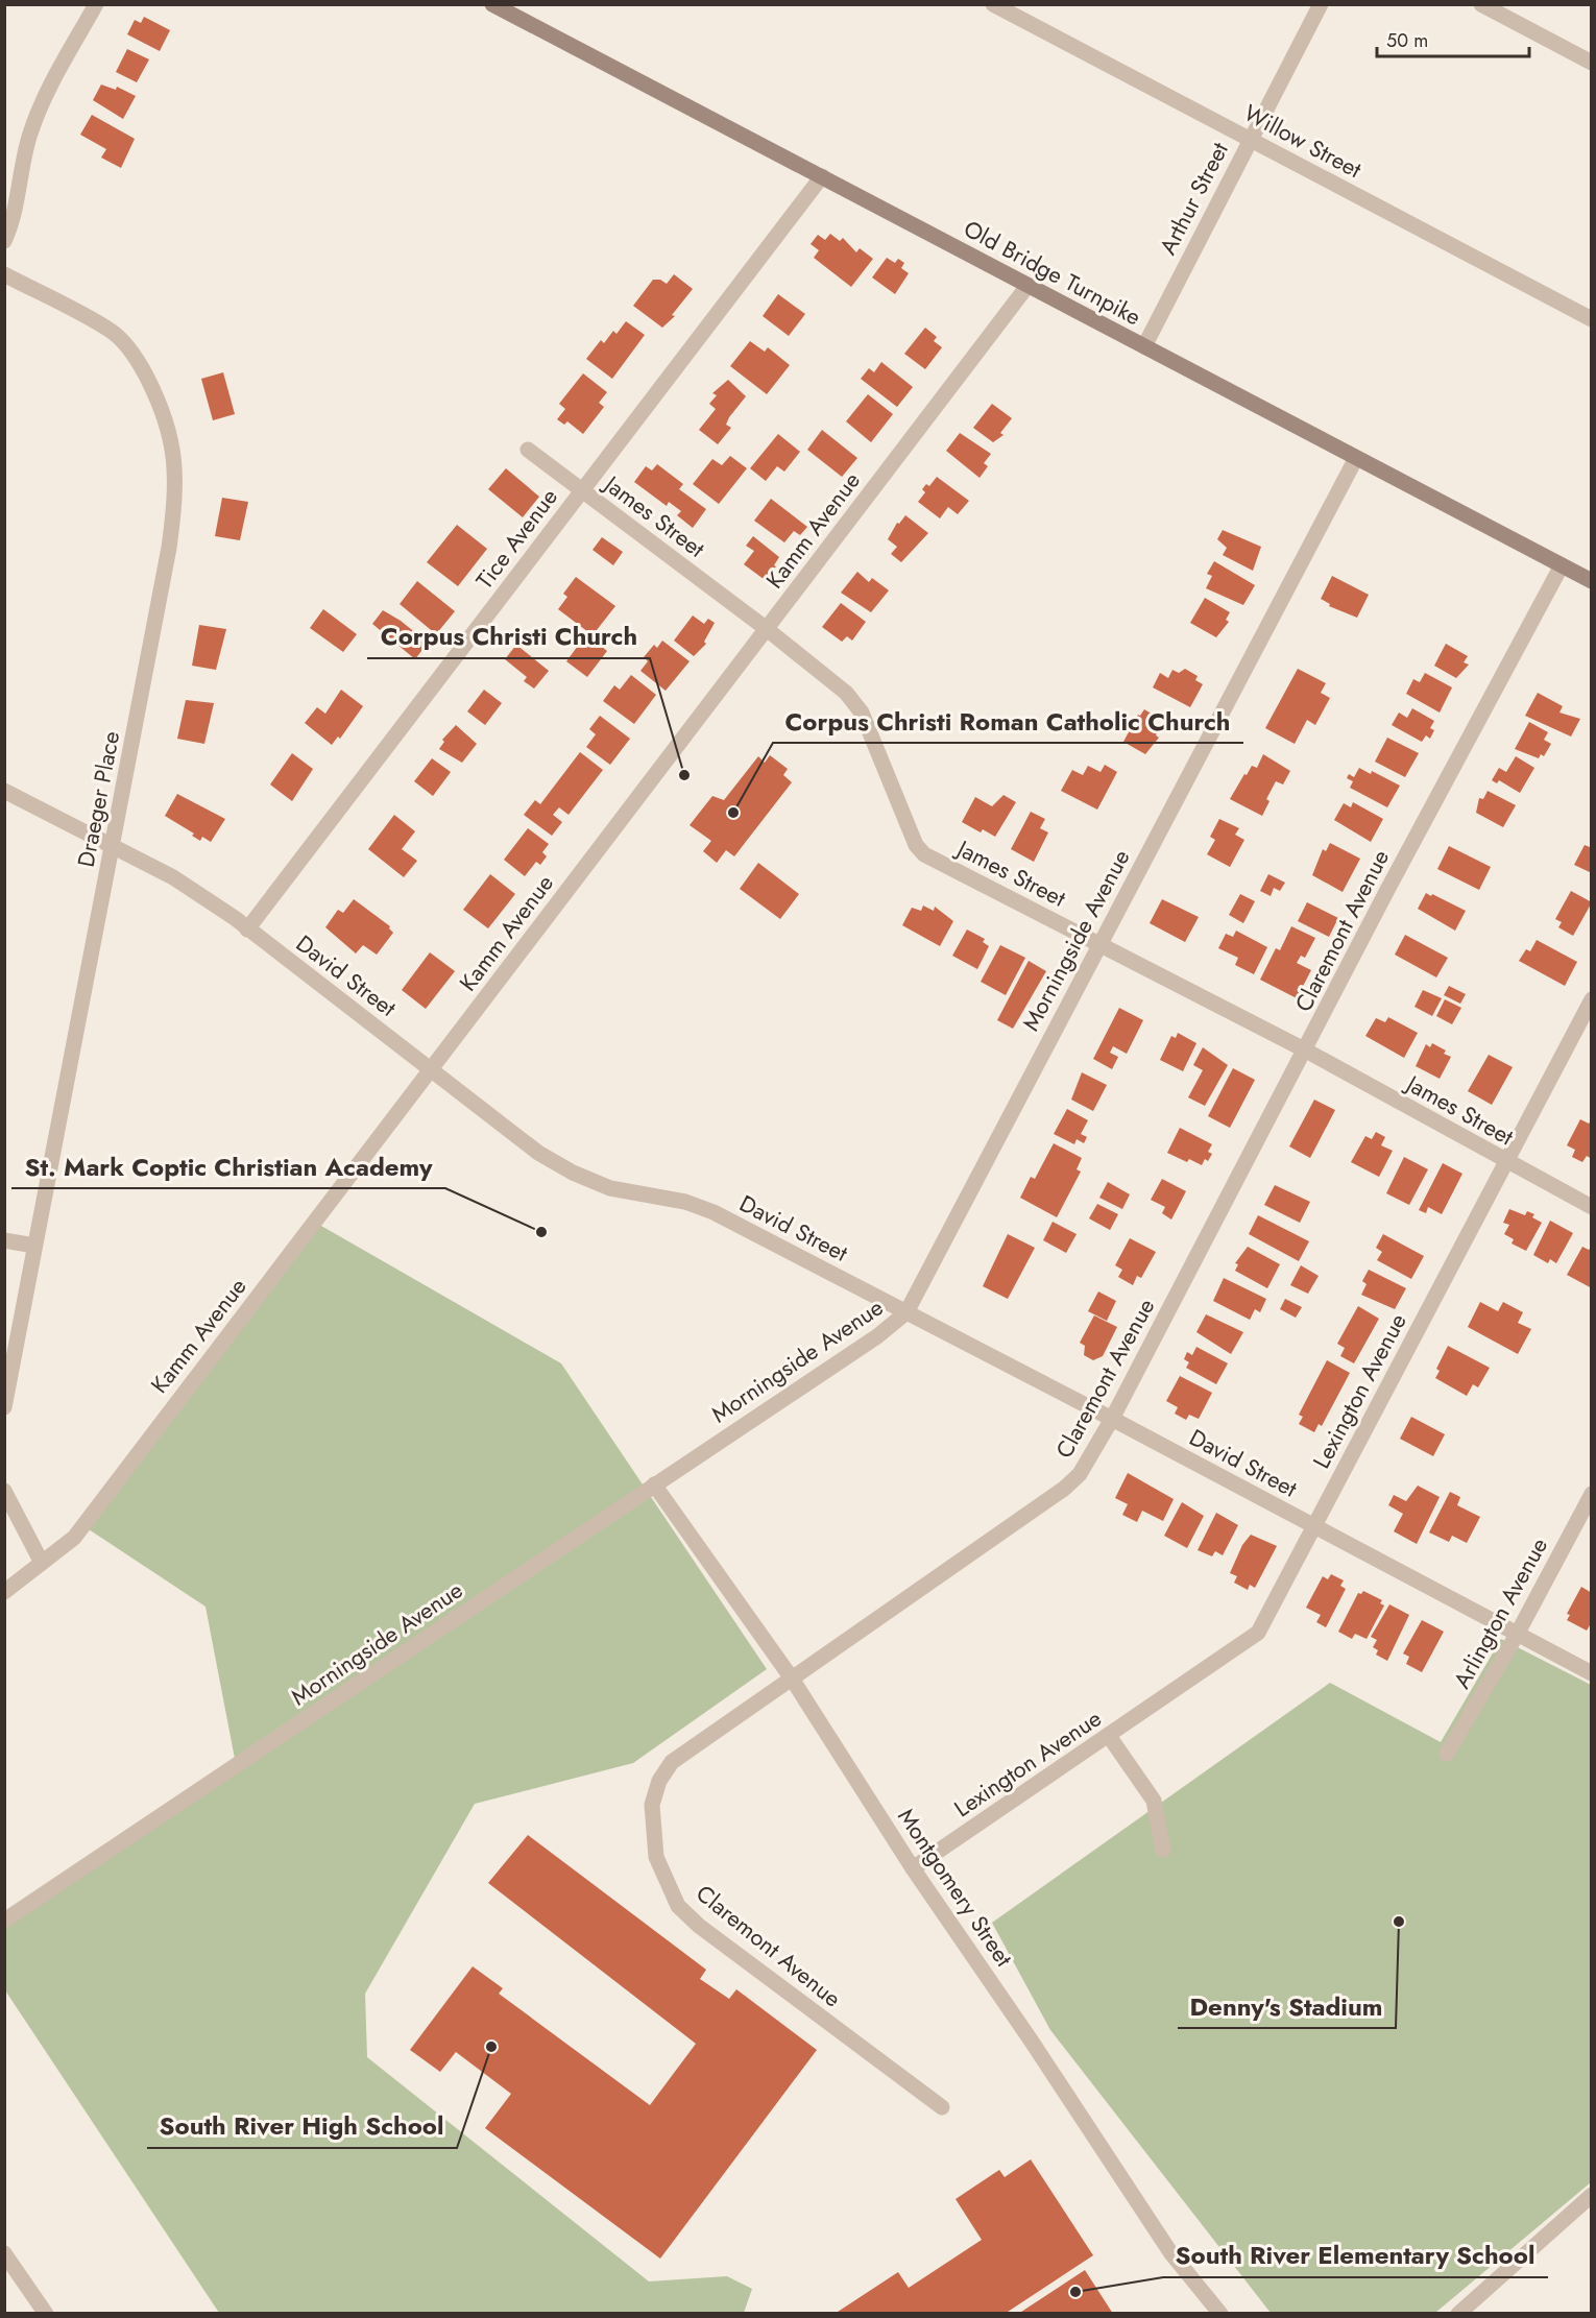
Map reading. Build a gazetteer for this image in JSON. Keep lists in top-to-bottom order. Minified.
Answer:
{"streets":{"street":["Willow Street","Arthur Street","Old Bridge Turnpike","James Street","Kamm Avenue","Tice Avenue","Draeger Place","Claremont Avenue","Morningside Avenue","David Street","Lexington Avenue","Arlington Avenue","Montgomery Street"]},"crossings":[["Willow Street","Arthur Street"],["Arthur Street","Old Bridge Turnpike"],["Old Bridge Turnpike","Kamm Avenue"],["Old Bridge Turnpike","Tice Avenue"],["Old Bridge Turnpike","Claremont Avenue"],["Old Bridge Turnpike","Morningside Avenue"],["James Street","Kamm Avenue"],["James Street","Tice Avenue"],["James Street","Claremont Avenue"],["James Street","Morningside Avenue"],["James Street","Lexington Avenue"],["Kamm Avenue","David Street"],["Tice Avenue","David Street"],["Draeger Place","David Street"],["Claremont Avenue","David Street"],["Claremont Avenue","Montgomery Street"],["Morningside Avenue","David Street"],["Morningside Avenue","Montgomery Street"],["David Street","Lexington Avenue"],["David Street","Arlington Avenue"],["Lexington Avenue","Montgomery Street"]],"places":["Corpus Christi Church","Corpus Christi Roman Catholic Church","St. Mark Coptic Christian Academy","Denny's Stadium","South River High School","South River Elementary School"],"scale_bar":"50 m"}
